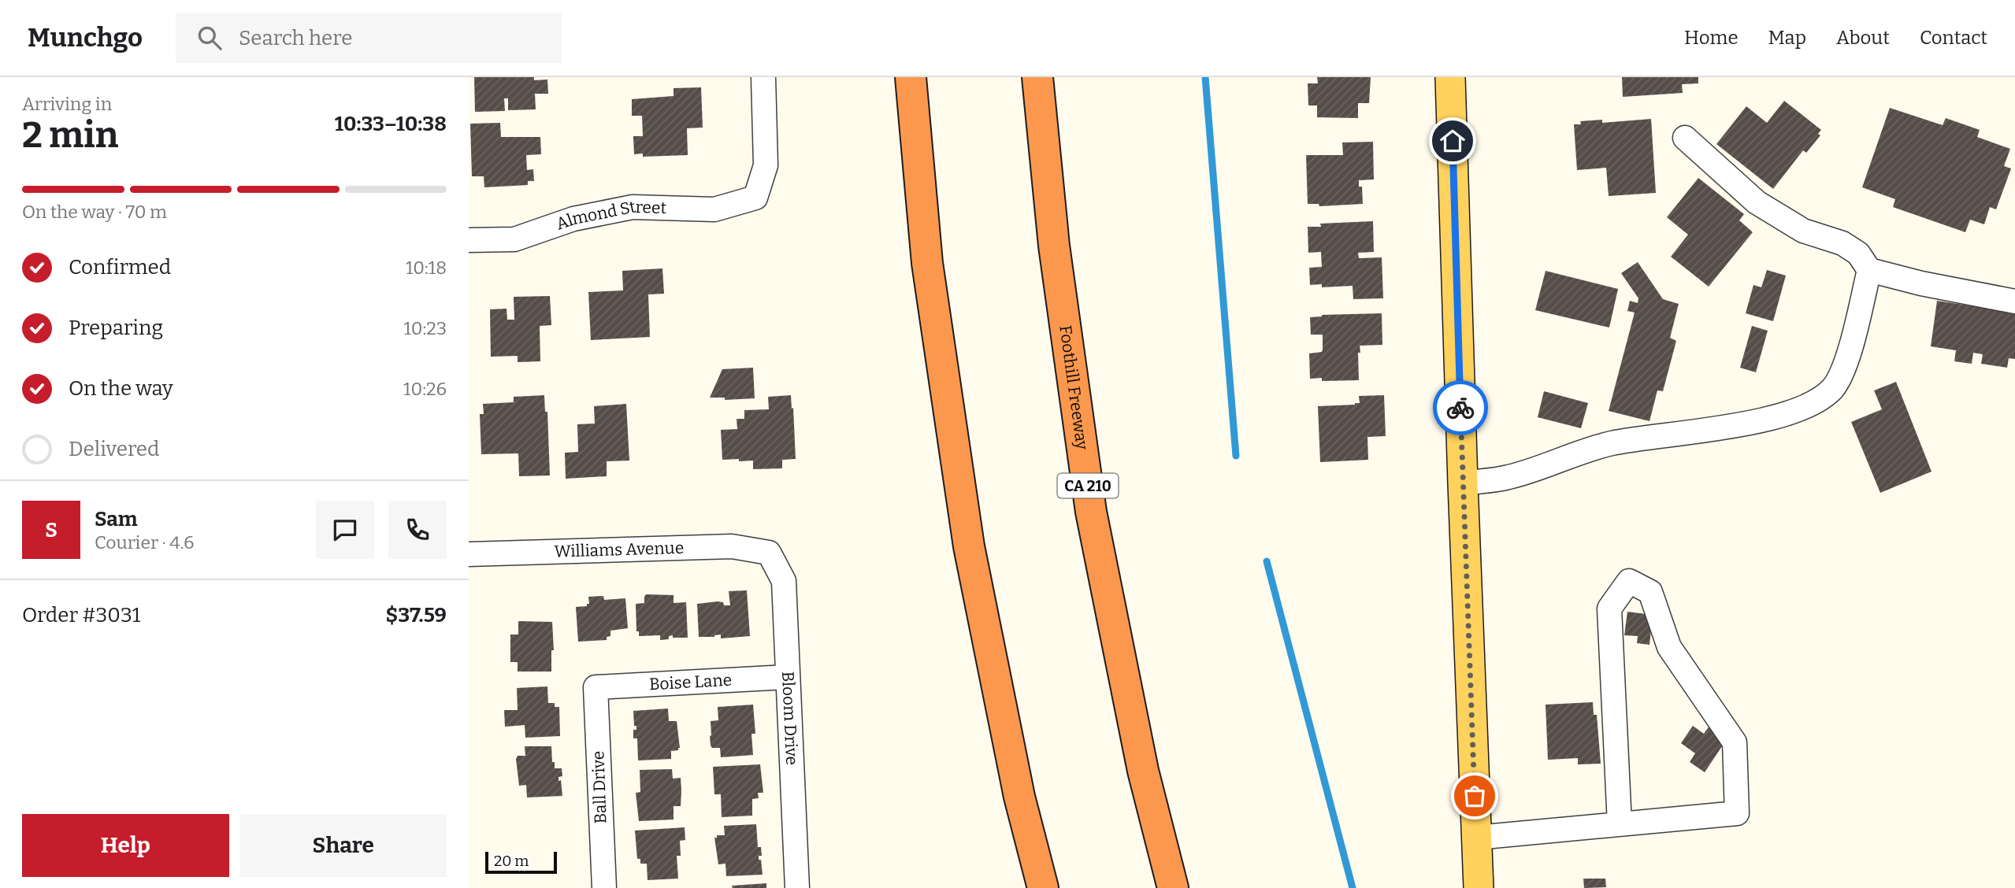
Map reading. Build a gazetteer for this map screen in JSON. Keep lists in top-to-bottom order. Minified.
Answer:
{"streets":{"highway":["Foothill Freeway","CA 210"],"street":["Almond Street","Williams Avenue","Boise Lane","Bloom Drive","Ball Drive"]},"crossings":[["Williams Avenue","Bloom Drive"],["Boise Lane","Bloom Drive"],["Boise Lane","Ball Drive"]],"scale_bar":"20 m","page":{"header":"Munchgo","search":"Search here","nav":["Home","Map","About","Contact"],"heading":["2 min","Arriving in","10:33–10:38"],"panel":["Sam","Courier · 4.6","Order #3031","$37.59"],"bar":"On the way · 70 m","list":[["Confirmed","10:18"],["Preparing","10:23"],["On the way","10:26"],"Delivered"],"round":"S","buttons":["Help","Share"],"scale":"20 m"}}
